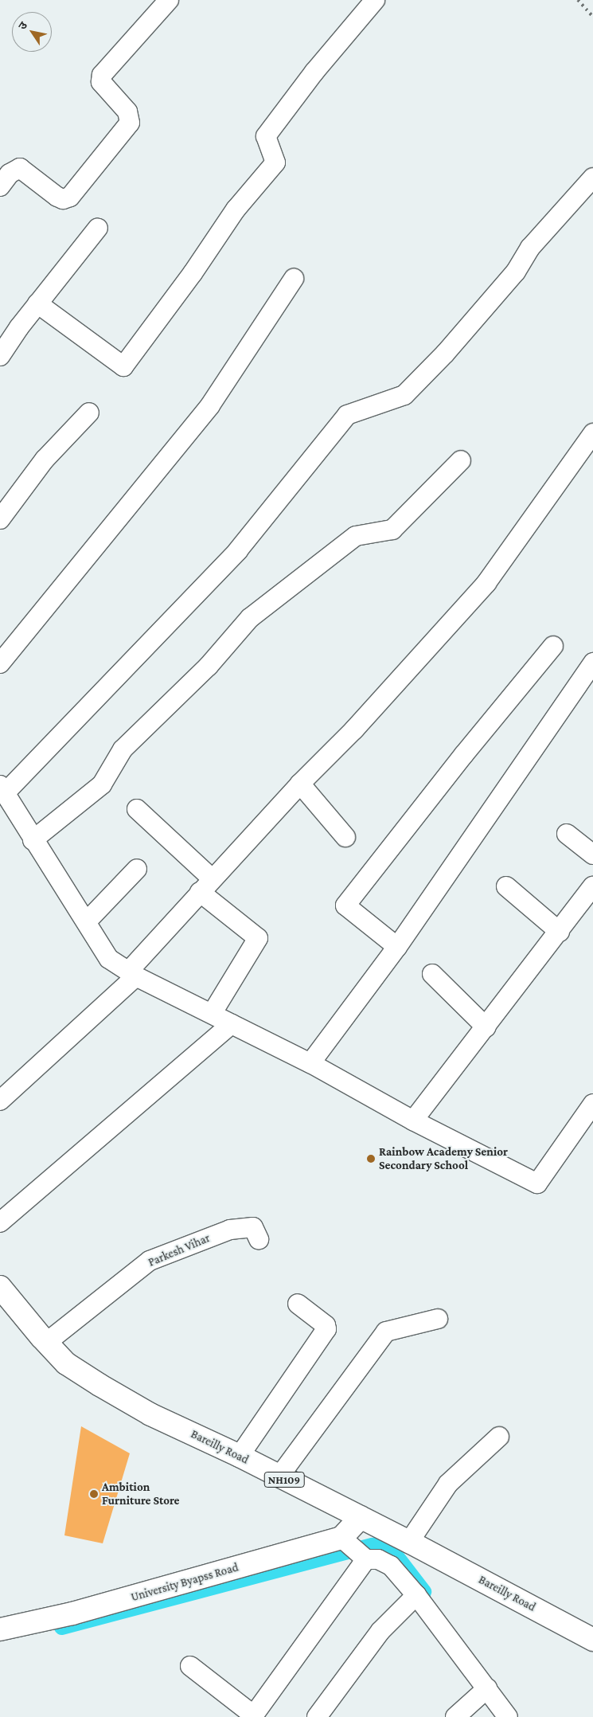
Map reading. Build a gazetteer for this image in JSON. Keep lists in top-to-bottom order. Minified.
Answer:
{"streets":{"main road":["Bareilly Road","NH109","University Byapss Road"],"street":["Parkesh Vihar"]},"crossings":[["Parkesh Vihar","Bareilly Road"]],"places":["Rainbow Academy Senior Secondary School","Ambition Furniture Store"],"north":"top left"}
